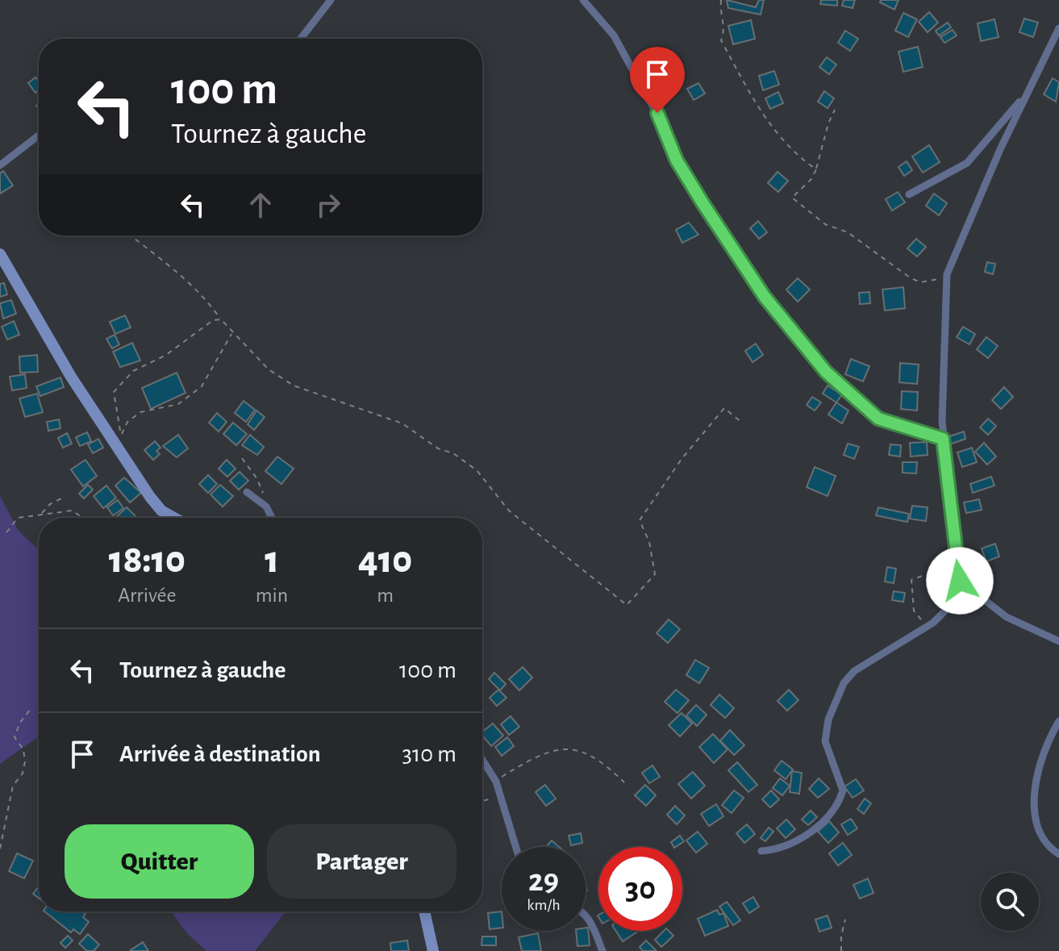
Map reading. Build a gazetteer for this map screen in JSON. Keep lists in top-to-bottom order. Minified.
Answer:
{"page":{"turn":["100 m","Tournez à gauche"],"eta":["18:10","Arrivée","1","min","410","m"],"list":[{"name":"Tournez à gauche","value":"100 m"},{"name":"Arrivée à destination","value":"310 m"}],"buttons":["Quitter","Partager"],"speed":"29 km/h","limit":"30"}}
